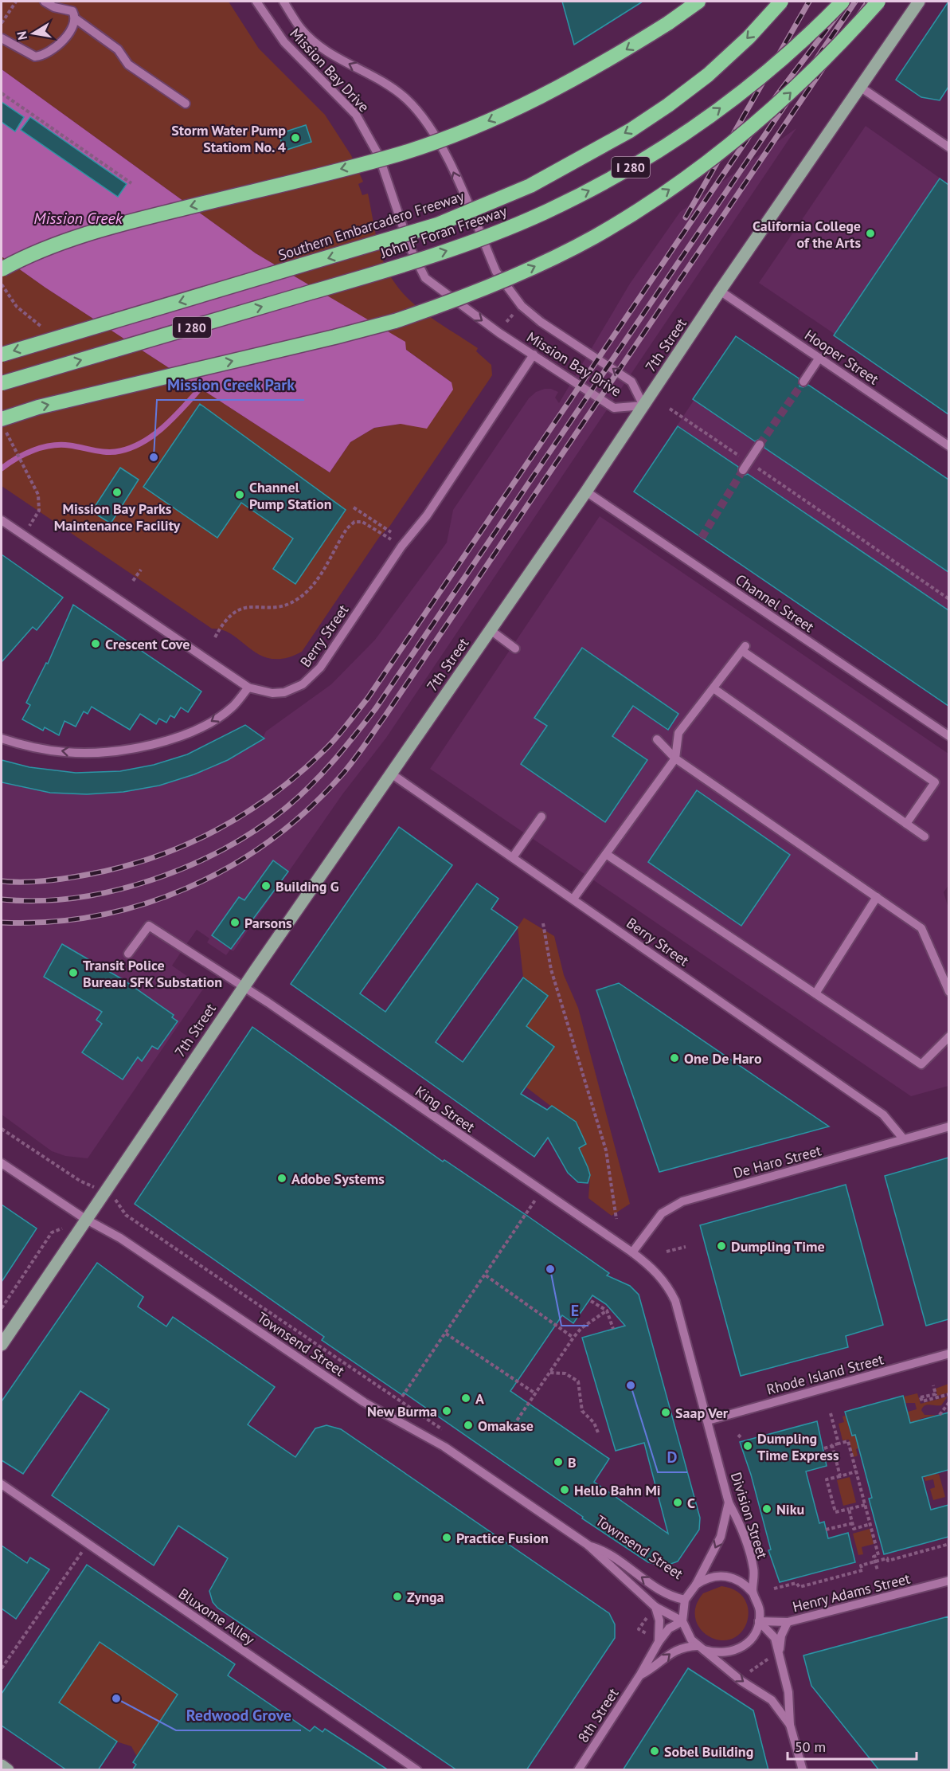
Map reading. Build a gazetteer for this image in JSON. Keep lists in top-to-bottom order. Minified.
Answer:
{"streets":{"highway":["I 280","Southern Embarcadero Freeway","John F Foran Freeway"],"main road":["7th Street"],"street":["Mission Bay Drive","Hooper Street","Channel Street","Berry Street","King Street","De Haro Street","Townsend Street","Rhode Island Street","Division Street","Henry Adams Street","Bluxome Alley","8th Street"]},"crossings":[["Mission Bay Drive","7th Street"],["Mission Bay Drive","Berry Street"],["7th Street","Hooper Street"],["7th Street","Channel Street"],["7th Street","Berry Street"],["7th Street","King Street"],["7th Street","Townsend Street"],["Berry Street","De Haro Street"],["King Street","De Haro Street"],["King Street","Division Street"],["De Haro Street","Division Street"],["Townsend Street","Division Street"],["Townsend Street","Henry Adams Street"],["Townsend Street","8th Street"],["Rhode Island Street","Division Street"],["Division Street","Henry Adams Street"],["Division Street","8th Street"],["Henry Adams Street","8th Street"]],"water":["Mission Creek"],"places":["Storm Water Pump Statiom No. 4","California College of the Arts","Mission Creek Park","Mission Bay Parks Maintenance Facility","Channel Pump Station","Crescent Cove","Building G","Parsons","Transit Police Bureau SFK Substation","One De Haro","Adobe Systems","Dumpling Time","E","D","A","New Burma","Saap Ver","Omakase","Dumpling Time Express","B","Hello Bahn Mi","C","Niku","Practice Fusion","Zynga","Redwood Grove","Sobel Building"],"scale_bar":"50 m","north":"left"}
